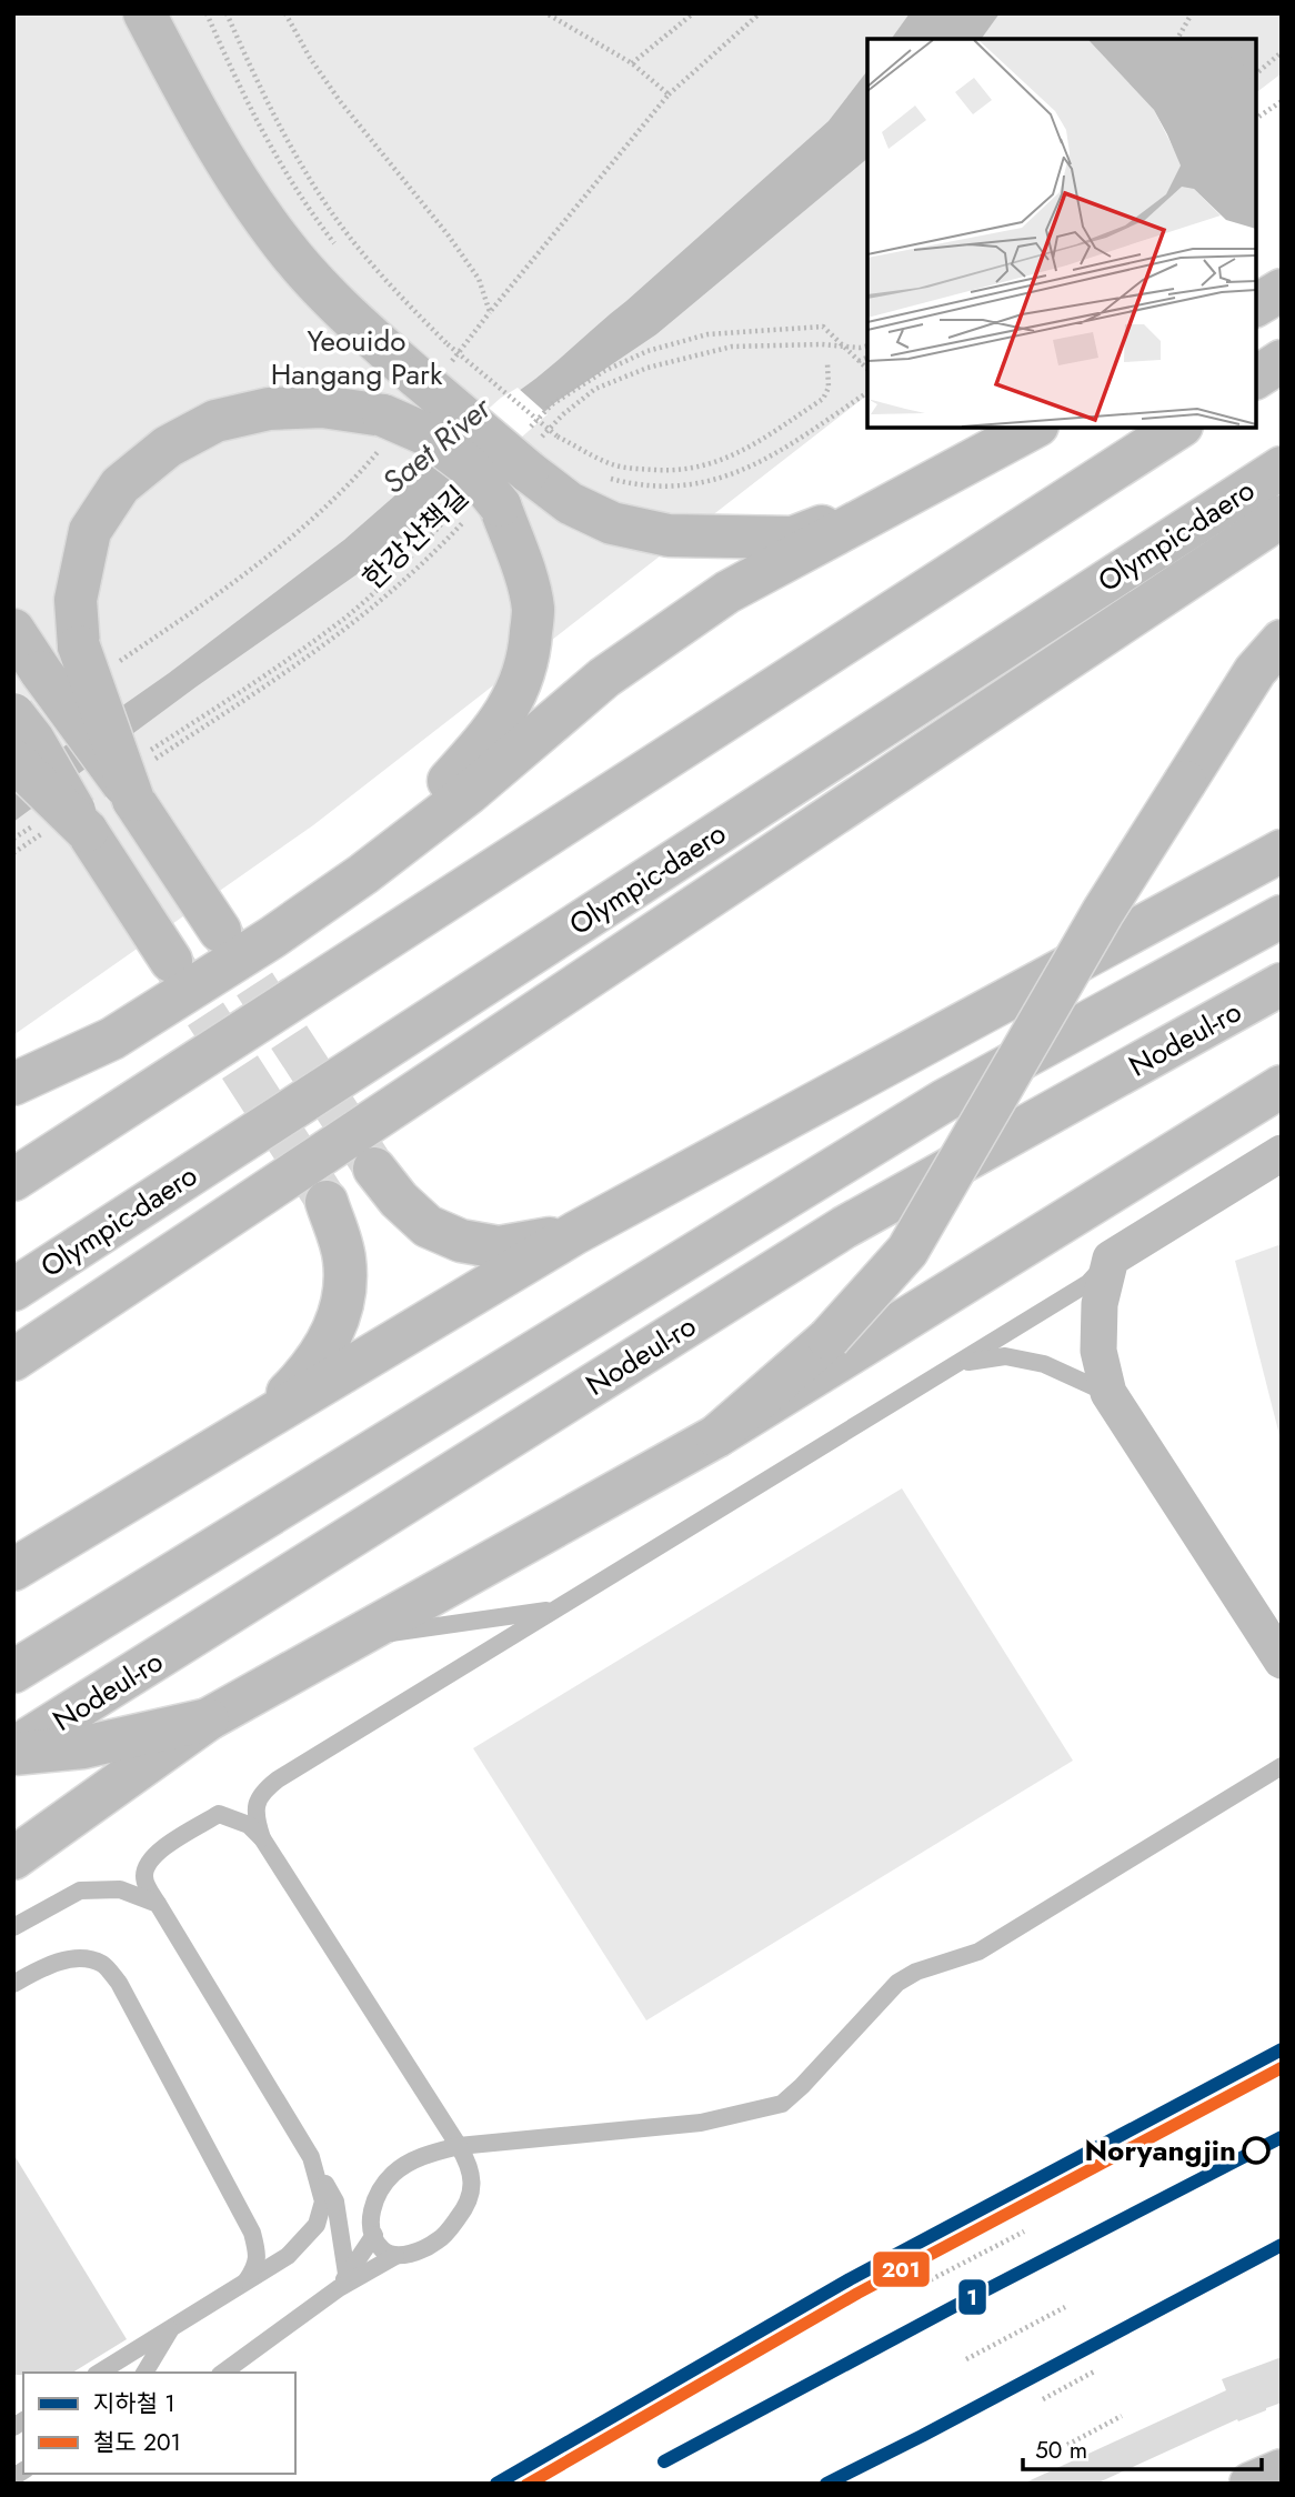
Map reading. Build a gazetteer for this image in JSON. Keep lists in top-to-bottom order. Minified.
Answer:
{"streets":{"main road":["Olympic-daero","Nodeul-ro"],"path":["한강산책길"]},"water":["Saet River"],"parks":["Yeouido Hangang Park"],"places":["Noryangjin"],"lines":["metro line 1","rail line 201"],"legend":["지하철 1","철도 201"],"scale_bar":"50 m"}
